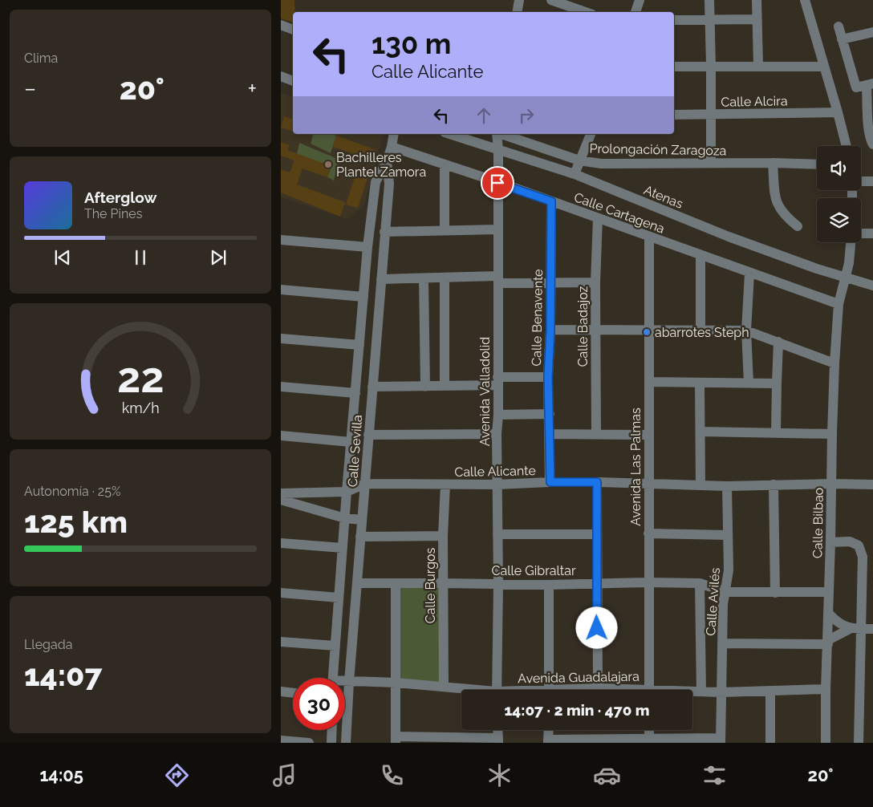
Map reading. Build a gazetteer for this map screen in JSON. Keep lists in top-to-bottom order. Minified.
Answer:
{"streets":{"street":["Calle Alcira","Prolongación Zaragoza","Atenas","Calle Cartagena","Calle Benavente","Calle Badajoz","Avenida Valladolid","Calle Sevilla","Avenida Las Palmas","Calle Alicante","Calle Bilbao","Calle Gibraltar","Calle Burgos","Calle Avilés","Avenida Guadalajara"]},"crossings":[["Atenas","Avenida Valladolid"],["Atenas","Calle Bilbao"],["Calle Cartagena","Calle Benavente"],["Calle Cartagena","Calle Badajoz"],["Calle Cartagena","Avenida Valladolid"],["Calle Cartagena","Calle Sevilla"],["Calle Cartagena","Avenida Las Palmas"],["Calle Cartagena","Calle Bilbao"],["Calle Benavente","Calle Alicante"],["Avenida Valladolid","Calle Alicante"],["Avenida Valladolid","Calle Gibraltar"],["Calle Sevilla","Calle Alicante"],["Calle Sevilla","Calle Gibraltar"],["Calle Sevilla","Avenida Guadalajara"],["Avenida Las Palmas","Calle Alicante"],["Avenida Las Palmas","Calle Gibraltar"],["Calle Alicante","Calle Bilbao"],["Calle Alicante","Calle Burgos"],["Calle Alicante","Calle Avilés"],["Calle Bilbao","Calle Gibraltar"],["Calle Bilbao","Avenida Guadalajara"],["Calle Gibraltar","Calle Burgos"],["Calle Gibraltar","Calle Avilés"],["Calle Burgos","Avenida Guadalajara"],["Calle Avilés","Avenida Guadalajara"]],"places":["Bachilleres Plantel Zamora","abarrotes Steph"],"page":{"tile":["Clima",["Autonomía · 25%","125 km"],["Llegada","14:07"]],"turn":["130 m","Calle Alicante"],"heat":["−","20°","+"],"song":["Afterglow","The Pines"],"limit":"30","trip":"14:07 · 2 min · 470 m","tabs":["14:05","20°"],"gauge":["22","km/h"]}}
